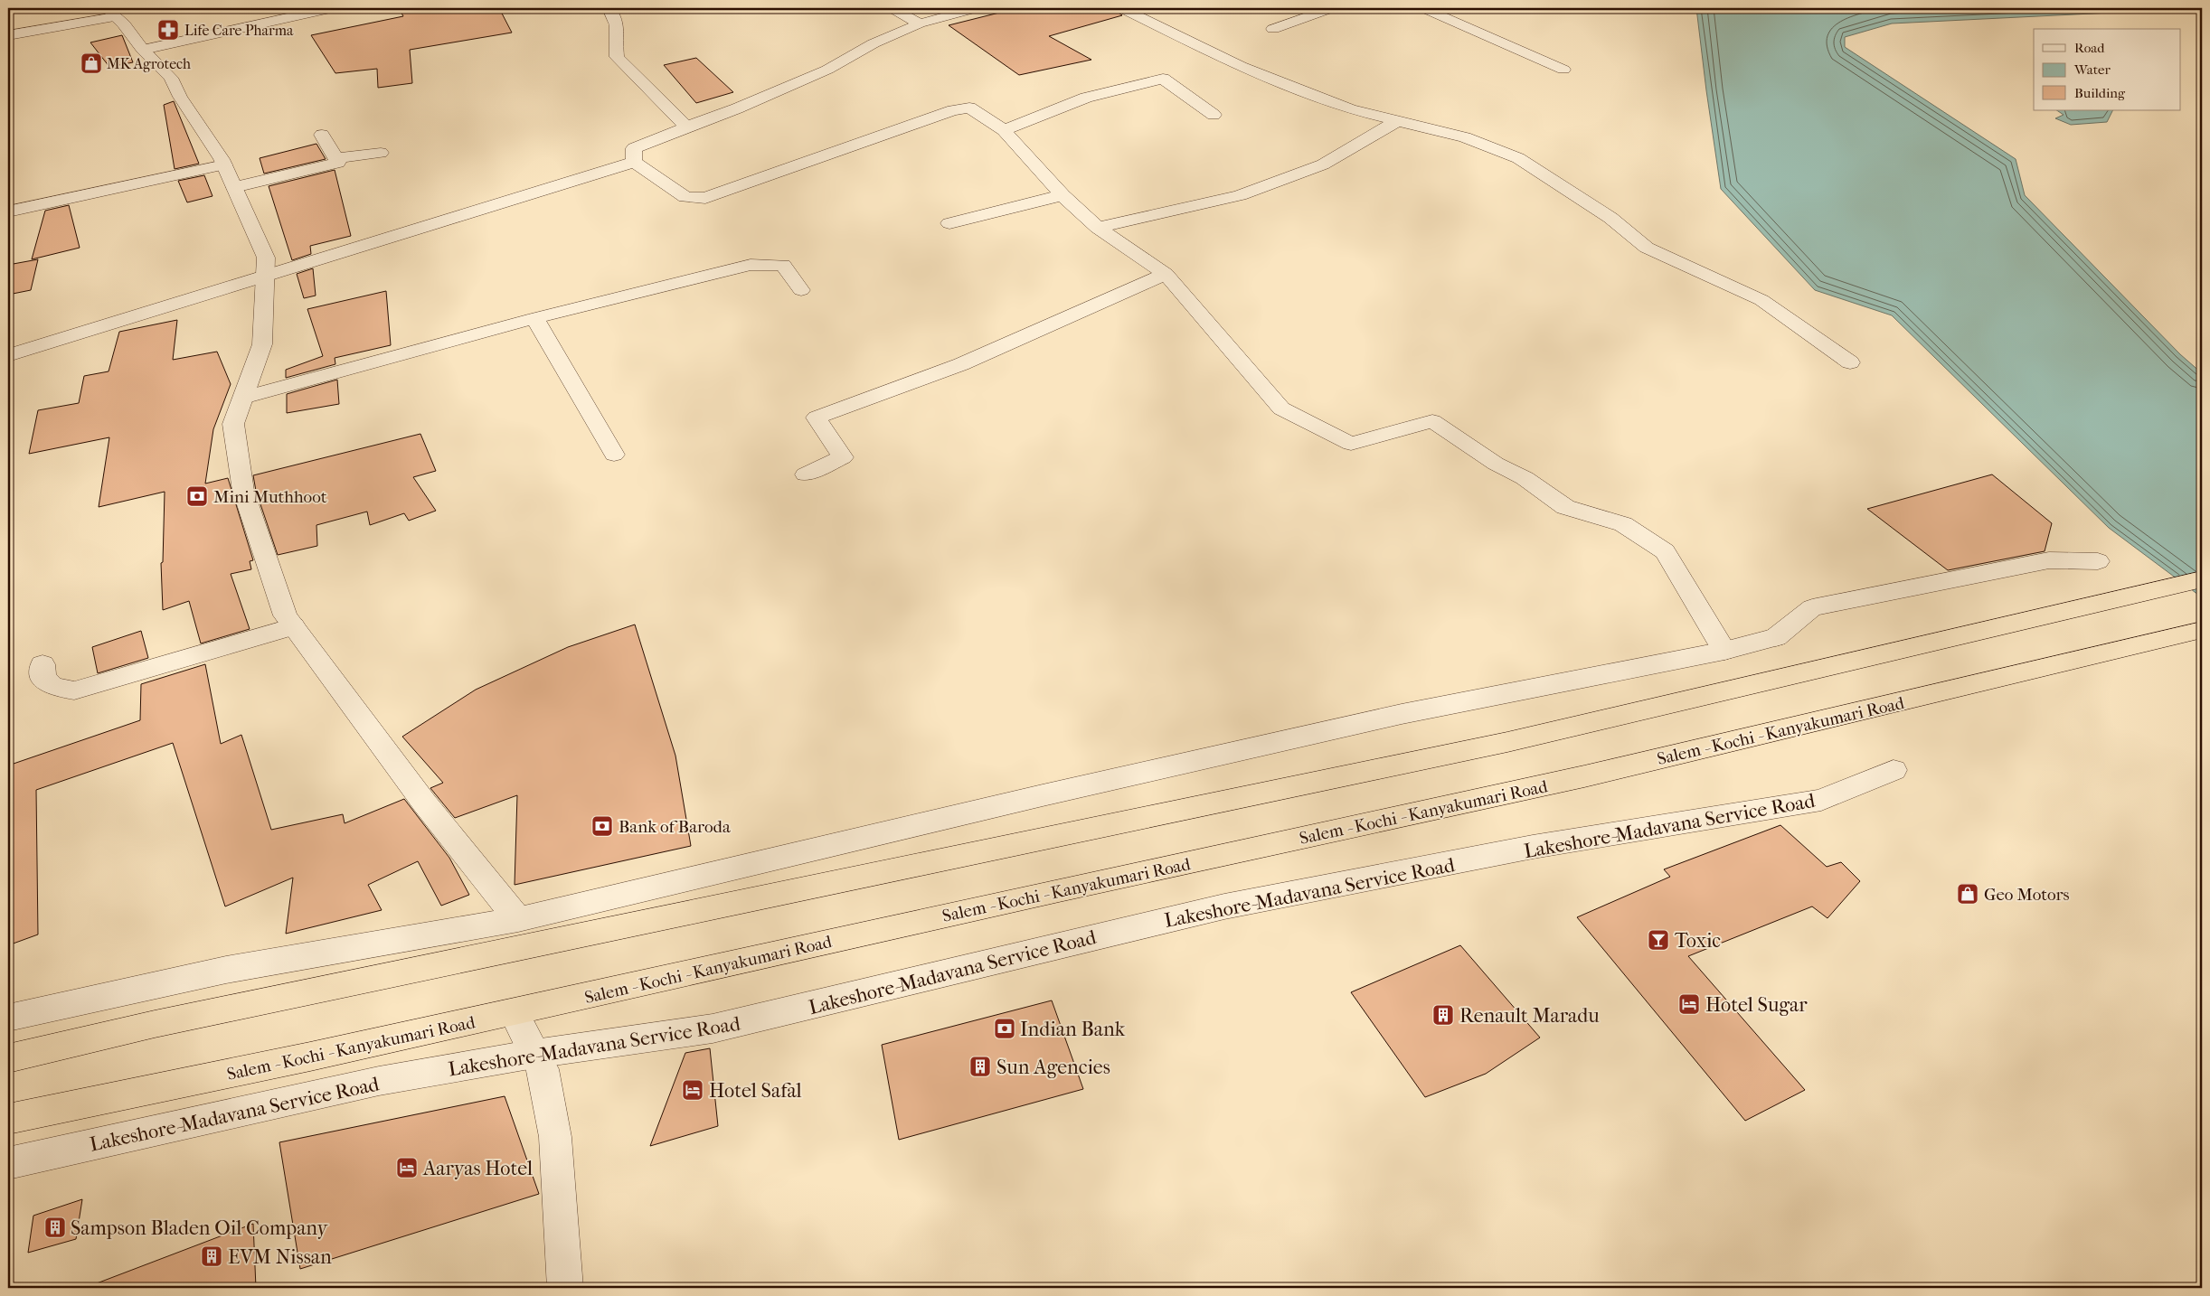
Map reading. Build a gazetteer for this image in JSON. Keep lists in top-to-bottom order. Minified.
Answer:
{"streets":{"highway":["Salem - Kochi - Kanyakumari Road"],"street":["Lakeshore-Madavana Service Road"]},"places":{"pharmacy":["Life Care Pharma"],"shop":["MK Agrotech","Geo Motors"],"bank":["Mini Muthhoot","Bank of Baroda","Indian Bank"],"bar":["Toxic"],"hotel":["Hotel Sugar","Hotel Safal","Aaryas Hotel"],"building":["Renault Maradu","Sun Agencies","Sampson Bladen Oil Company","EVM Nissan"]},"legend":["Road","Water","Building"]}
